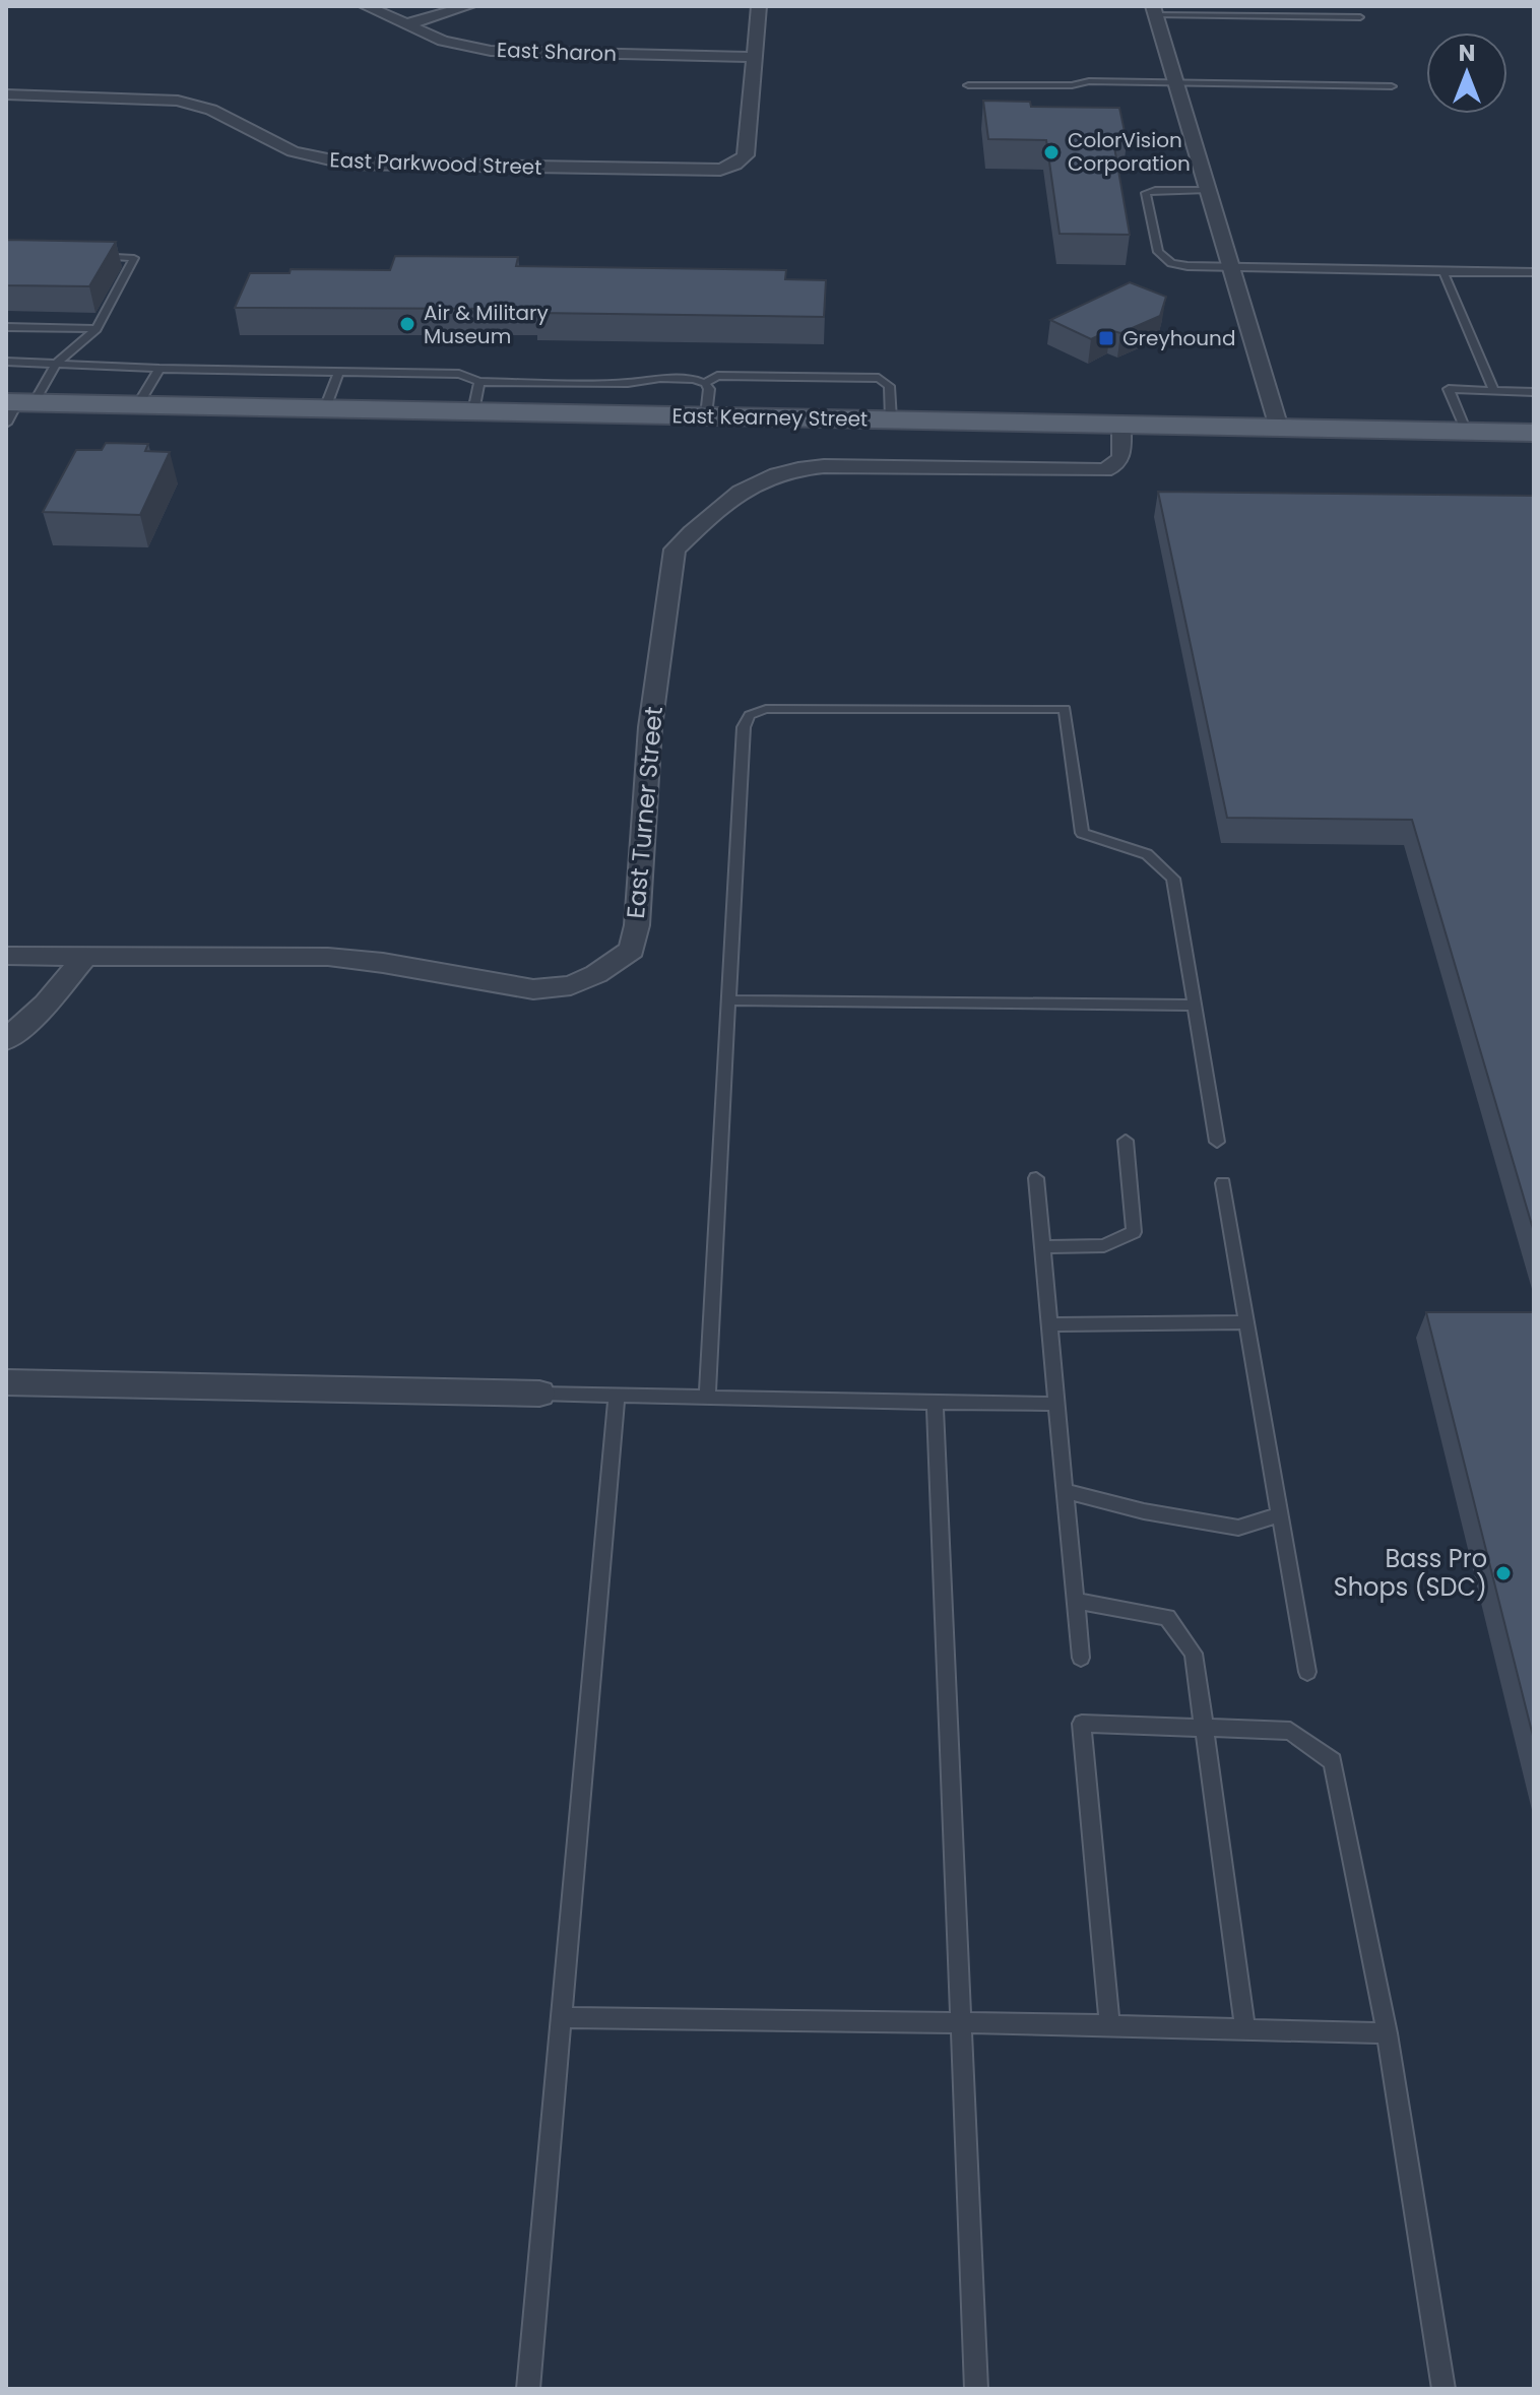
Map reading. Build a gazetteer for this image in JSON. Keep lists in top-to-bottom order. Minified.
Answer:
{"streets":{"main road":["East Kearney Street"],"street":["East Sharon","East Parkwood Street","East Turner Street"]},"crossings":[["East Sharon","East Parkwood Street"],["East Kearney Street","East Turner Street"]],"places":{"other":["ColorVision Corporation","Air & Military Museum","Bass Pro Shops (SDC)"],"transit":["Greyhound"]},"north":"top"}
